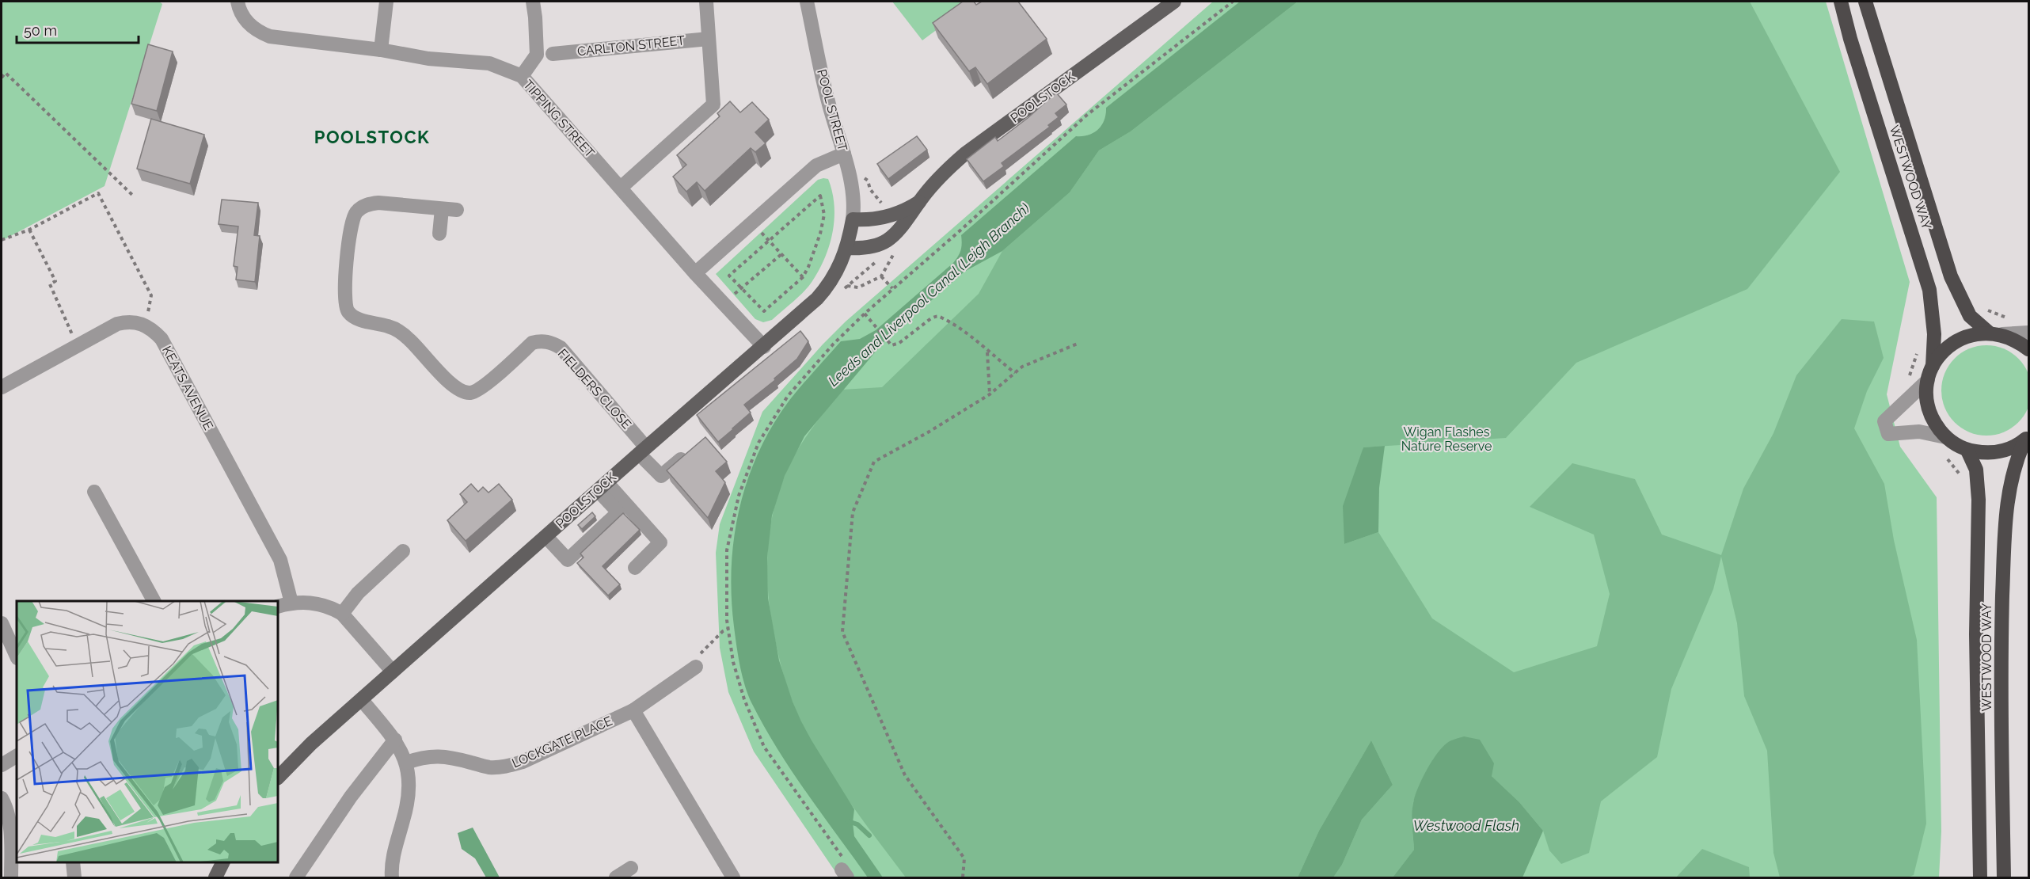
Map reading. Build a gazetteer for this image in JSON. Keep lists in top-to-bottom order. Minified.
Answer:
{"streets":{"highway":["WESTWOOD WAY"],"main road":["POOLSTOCK"],"street":["CARLTON STREET","POOL STREET","TIPPING STREET","KEATS AVENUE","FIELDERS CLOSE","LOCKGATE PLACE"]},"crossings":[["POOLSTOCK","POOL STREET"],["POOLSTOCK","TIPPING STREET"],["POOLSTOCK","FIELDERS CLOSE"]],"districts":["POOLSTOCK"],"water":["Leeds and Liverpool Canal (Leigh Branch)","Westwood Flash"],"parks":["Wigan Flashes Nature Reserve"],"scale_bar":"50 m"}
